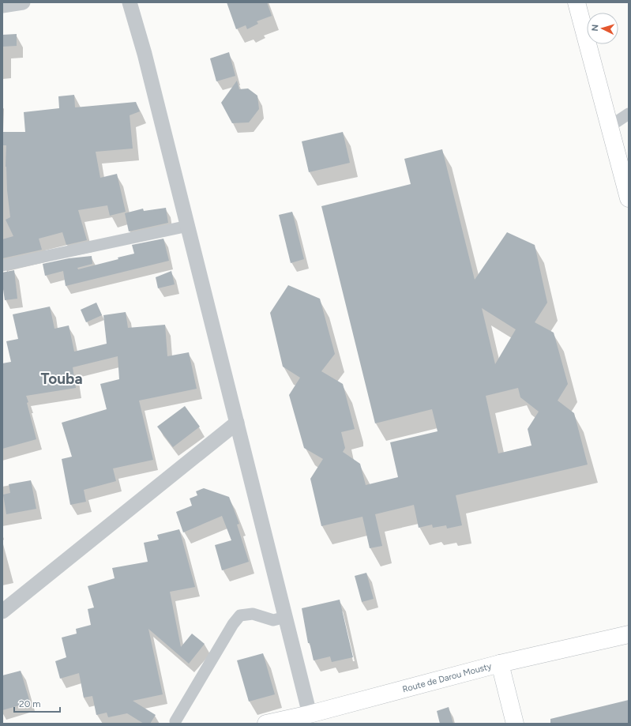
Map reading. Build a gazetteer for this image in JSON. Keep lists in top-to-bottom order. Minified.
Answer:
{"streets":{"main road":["Route de Darou Mousty"]},"districts":["Touba"],"scale_bar":"20 m","north":"left"}
